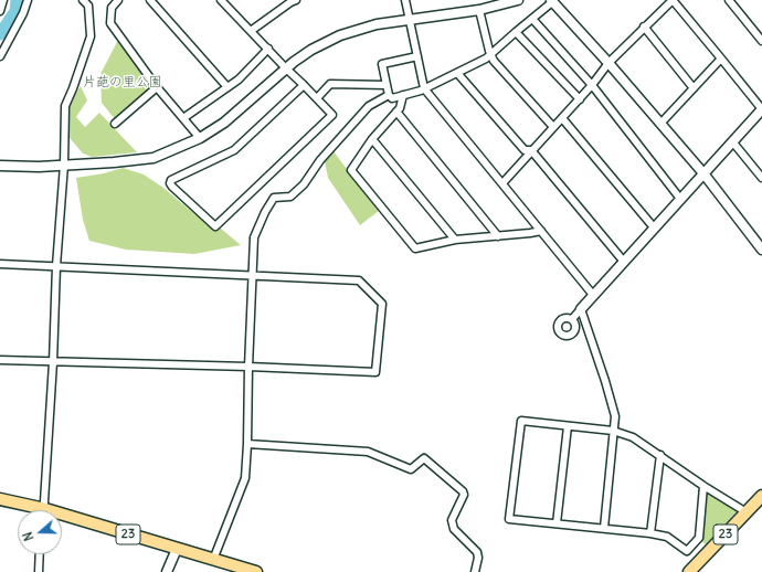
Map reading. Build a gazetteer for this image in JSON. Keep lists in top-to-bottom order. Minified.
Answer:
{"streets":{"main road":["23"]},"parks":["片葩の里公園"],"north":"left"}
